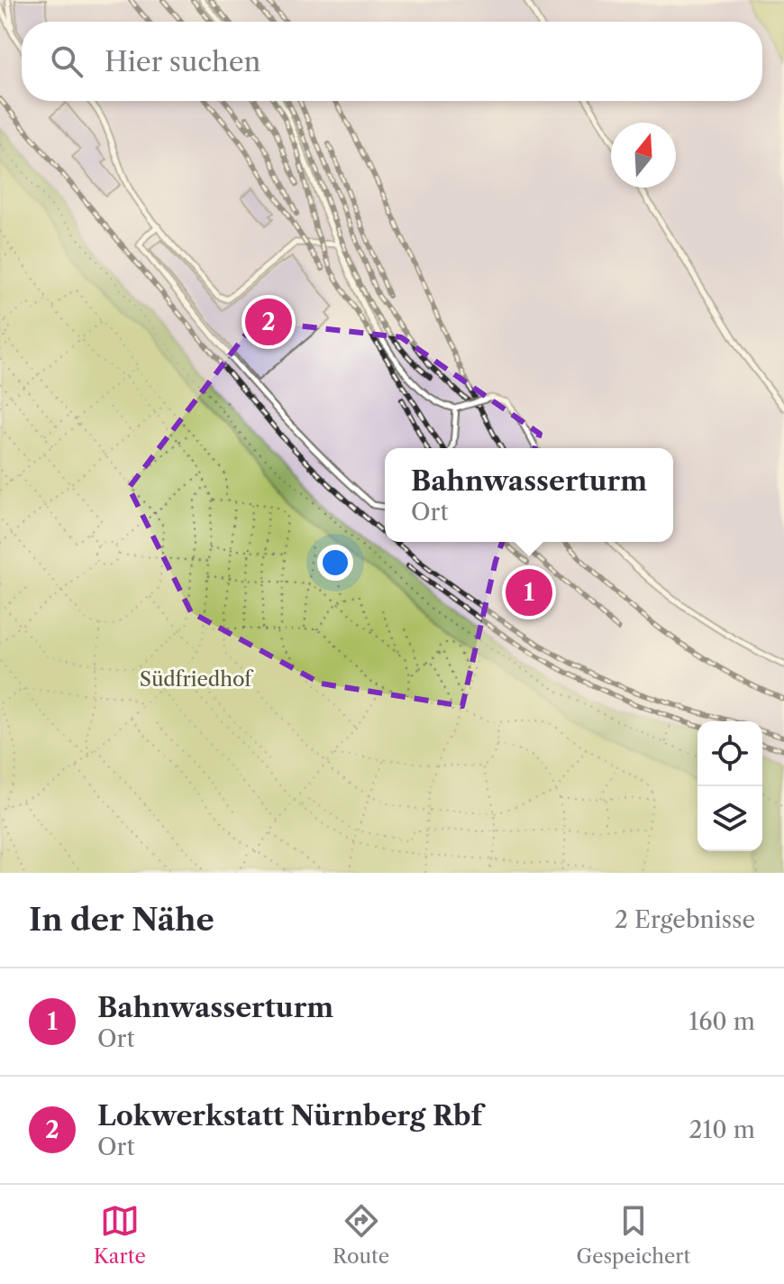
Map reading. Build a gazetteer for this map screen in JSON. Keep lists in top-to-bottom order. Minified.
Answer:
{"parks":["Südfriedhof"],"north":"top","page":{"search":"Hier suchen","pins":["2","1"],"popup":["Bahnwasserturm","Ort"],"heading":["In der Nähe","2 Ergebnisse"],"list":[{"mark":"1","name":"Bahnwasserturm","note":"Ort","value":"160 m"},{"mark":"2","name":"Lokwerkstatt Nürnberg Rbf","note":"Ort","value":"210 m"}],"nav":["Karte","Route","Gespeichert"]}}
